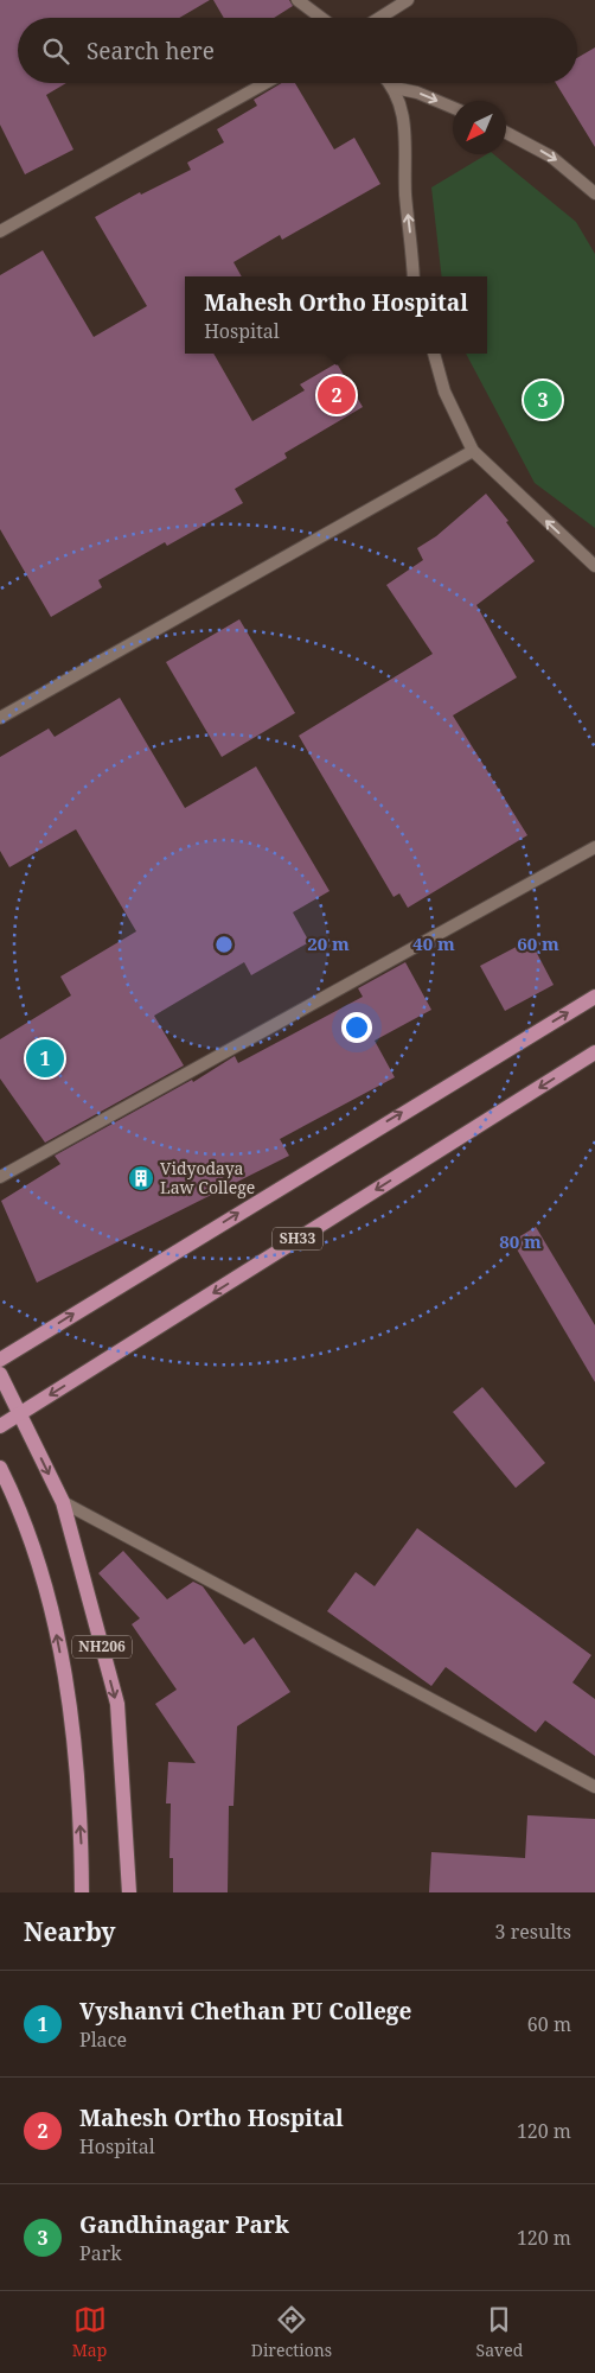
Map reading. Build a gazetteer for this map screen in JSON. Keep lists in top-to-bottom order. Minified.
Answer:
{"streets":{"main road":["SH33","NH206"]},"crossings":[["SH33","NH206"]],"places":{"building":["Vidyodaya Law College"]},"north":"bottom left","page":{"search":"Search here","popup":["Mahesh Ortho Hospital","Hospital"],"pins":["2","3","1"],"heading":["Nearby","3 results"],"list":[{"mark":"1","name":"Vyshanvi Chethan PU College","note":"Place","value":"60 m"},{"mark":"2","name":"Mahesh Ortho Hospital","note":"Hospital","value":"120 m"},{"mark":"3","name":"Gandhinagar Park","note":"Park","value":"120 m"}],"nav":["Map","Directions","Saved"]},"rings":["20 m","40 m","60 m","80 m"]}
